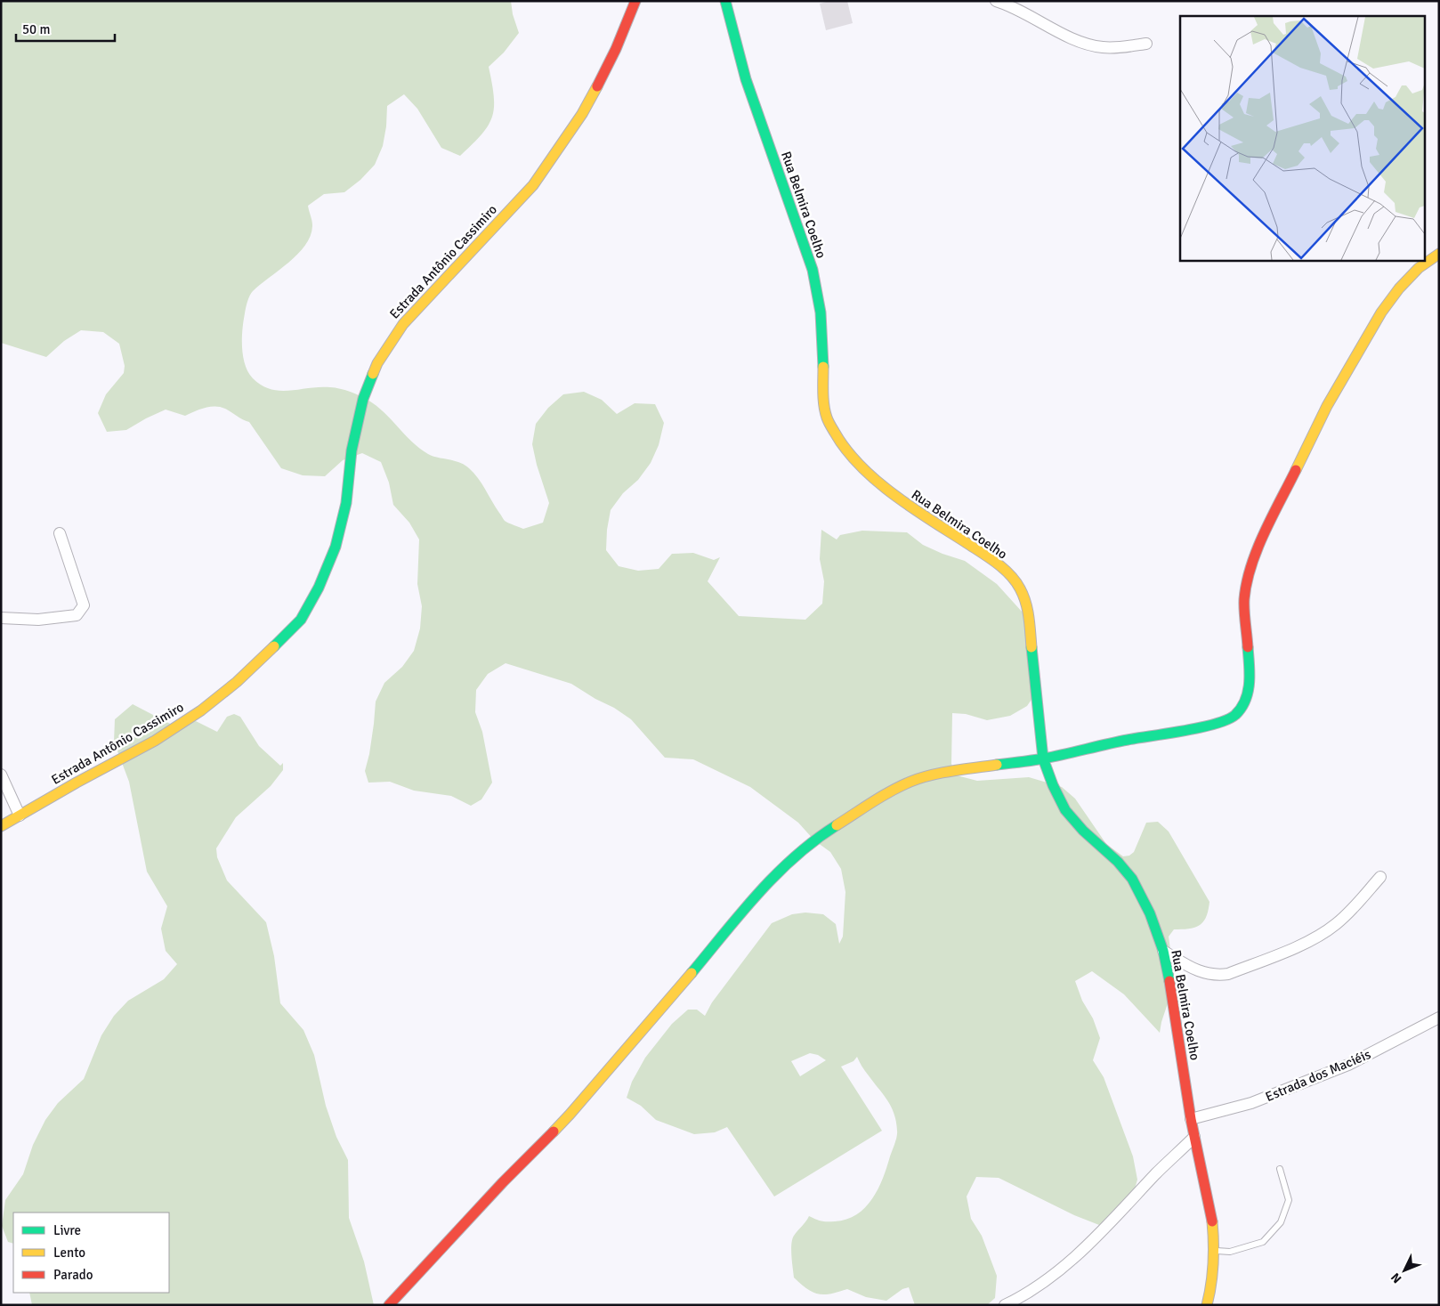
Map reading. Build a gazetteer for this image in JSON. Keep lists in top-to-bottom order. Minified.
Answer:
{"streets":{"street":["Rua Belmira Coelho","Estrada Antônio Cassimiro","Estrada dos Maciéis"]},"crossings":[["Rua Belmira Coelho","Estrada dos Maciéis"]],"legend":["Livre","Lento","Parado"],"scale_bar":"50 m","north":"bottom left"}
